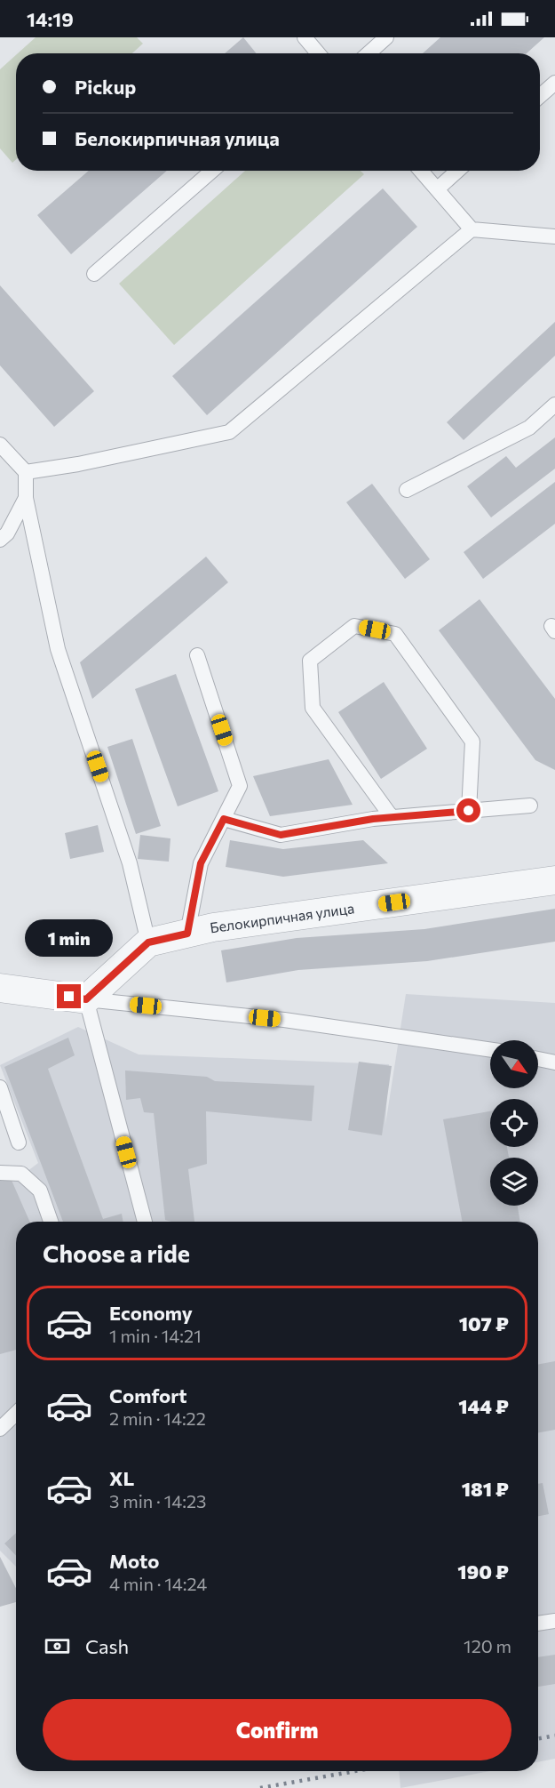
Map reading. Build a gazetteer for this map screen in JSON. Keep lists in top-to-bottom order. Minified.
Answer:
{"streets":{"street":["Белокирпичная улица"]},"north":"bottom right","page":{"status":"14:19","banner":["Pickup","Белокирпичная улица"],"bubble":"1 min","heading":"Choose a ride","list":[{"name":"Economy","note":"1 min · 14:21","value":"107 ₽"},{"name":"Comfort","note":"2 min · 14:22","value":"144 ₽"},{"name":"XL","note":"3 min · 14:23","value":"181 ₽"},{"name":"Moto","note":"4 min · 14:24","value":"190 ₽"}],"pay":["Cash","120 m"],"buttons":"Confirm"}}
